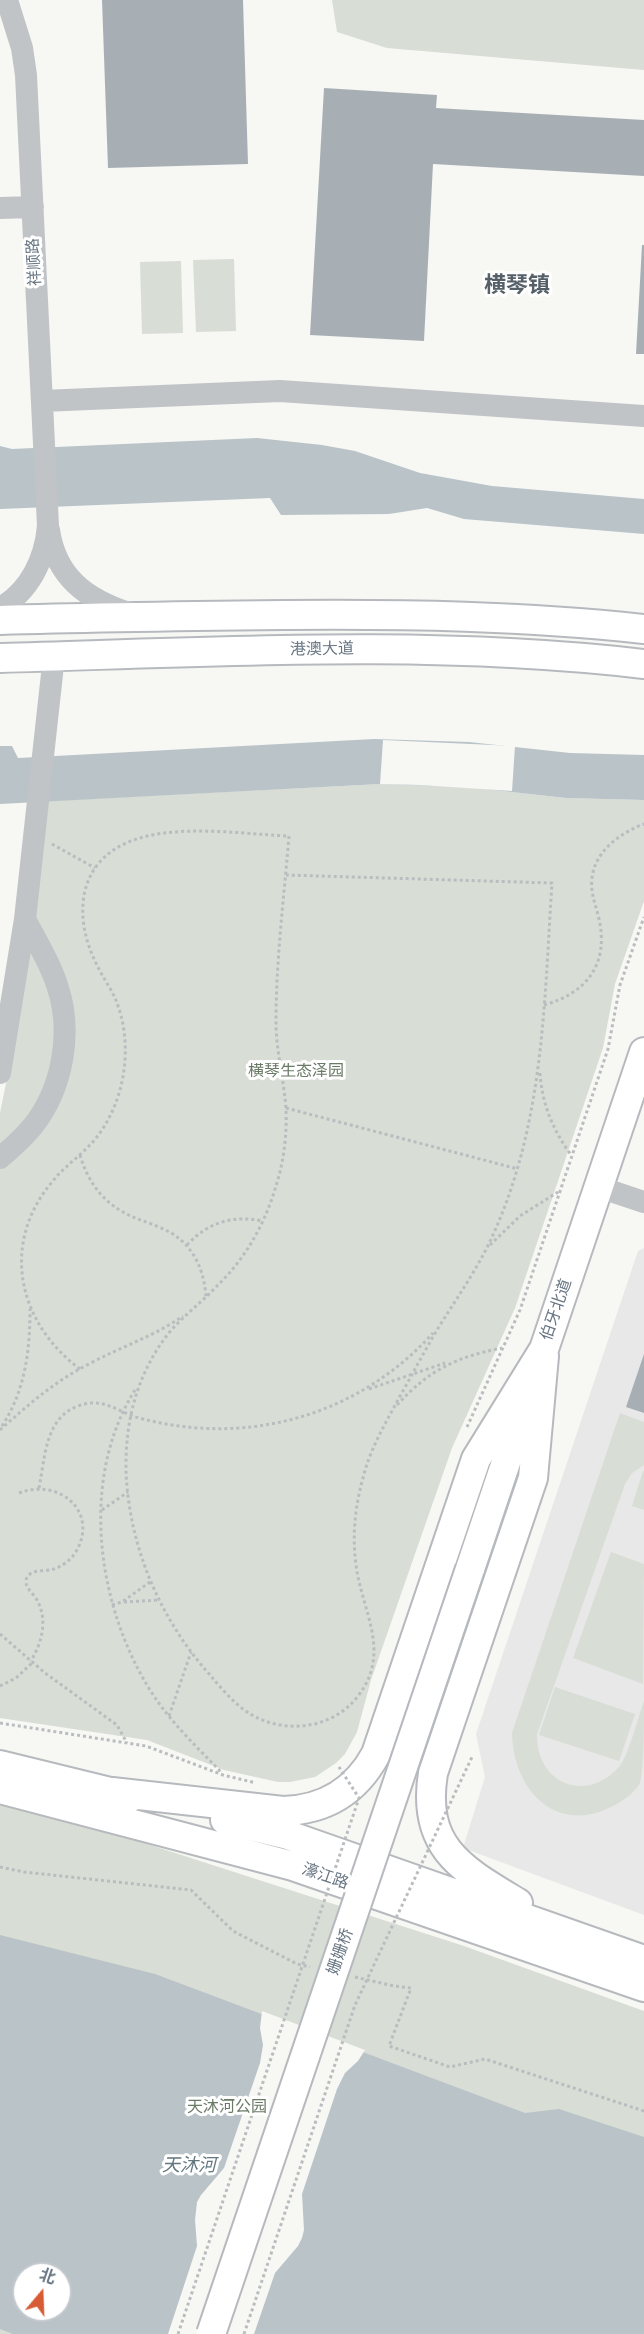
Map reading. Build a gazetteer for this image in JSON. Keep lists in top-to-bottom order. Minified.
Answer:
{"streets":{"main road":["港澳大道","伯牙北道","濠江路","姗姗桥"],"street":["祥顺路"]},"crossings":[["伯牙北道","姗姗桥"]],"districts":["横琴镇"],"water":["天沐河"],"parks":["横琴生态泽园","天沐河公园"],"north":"top"}
